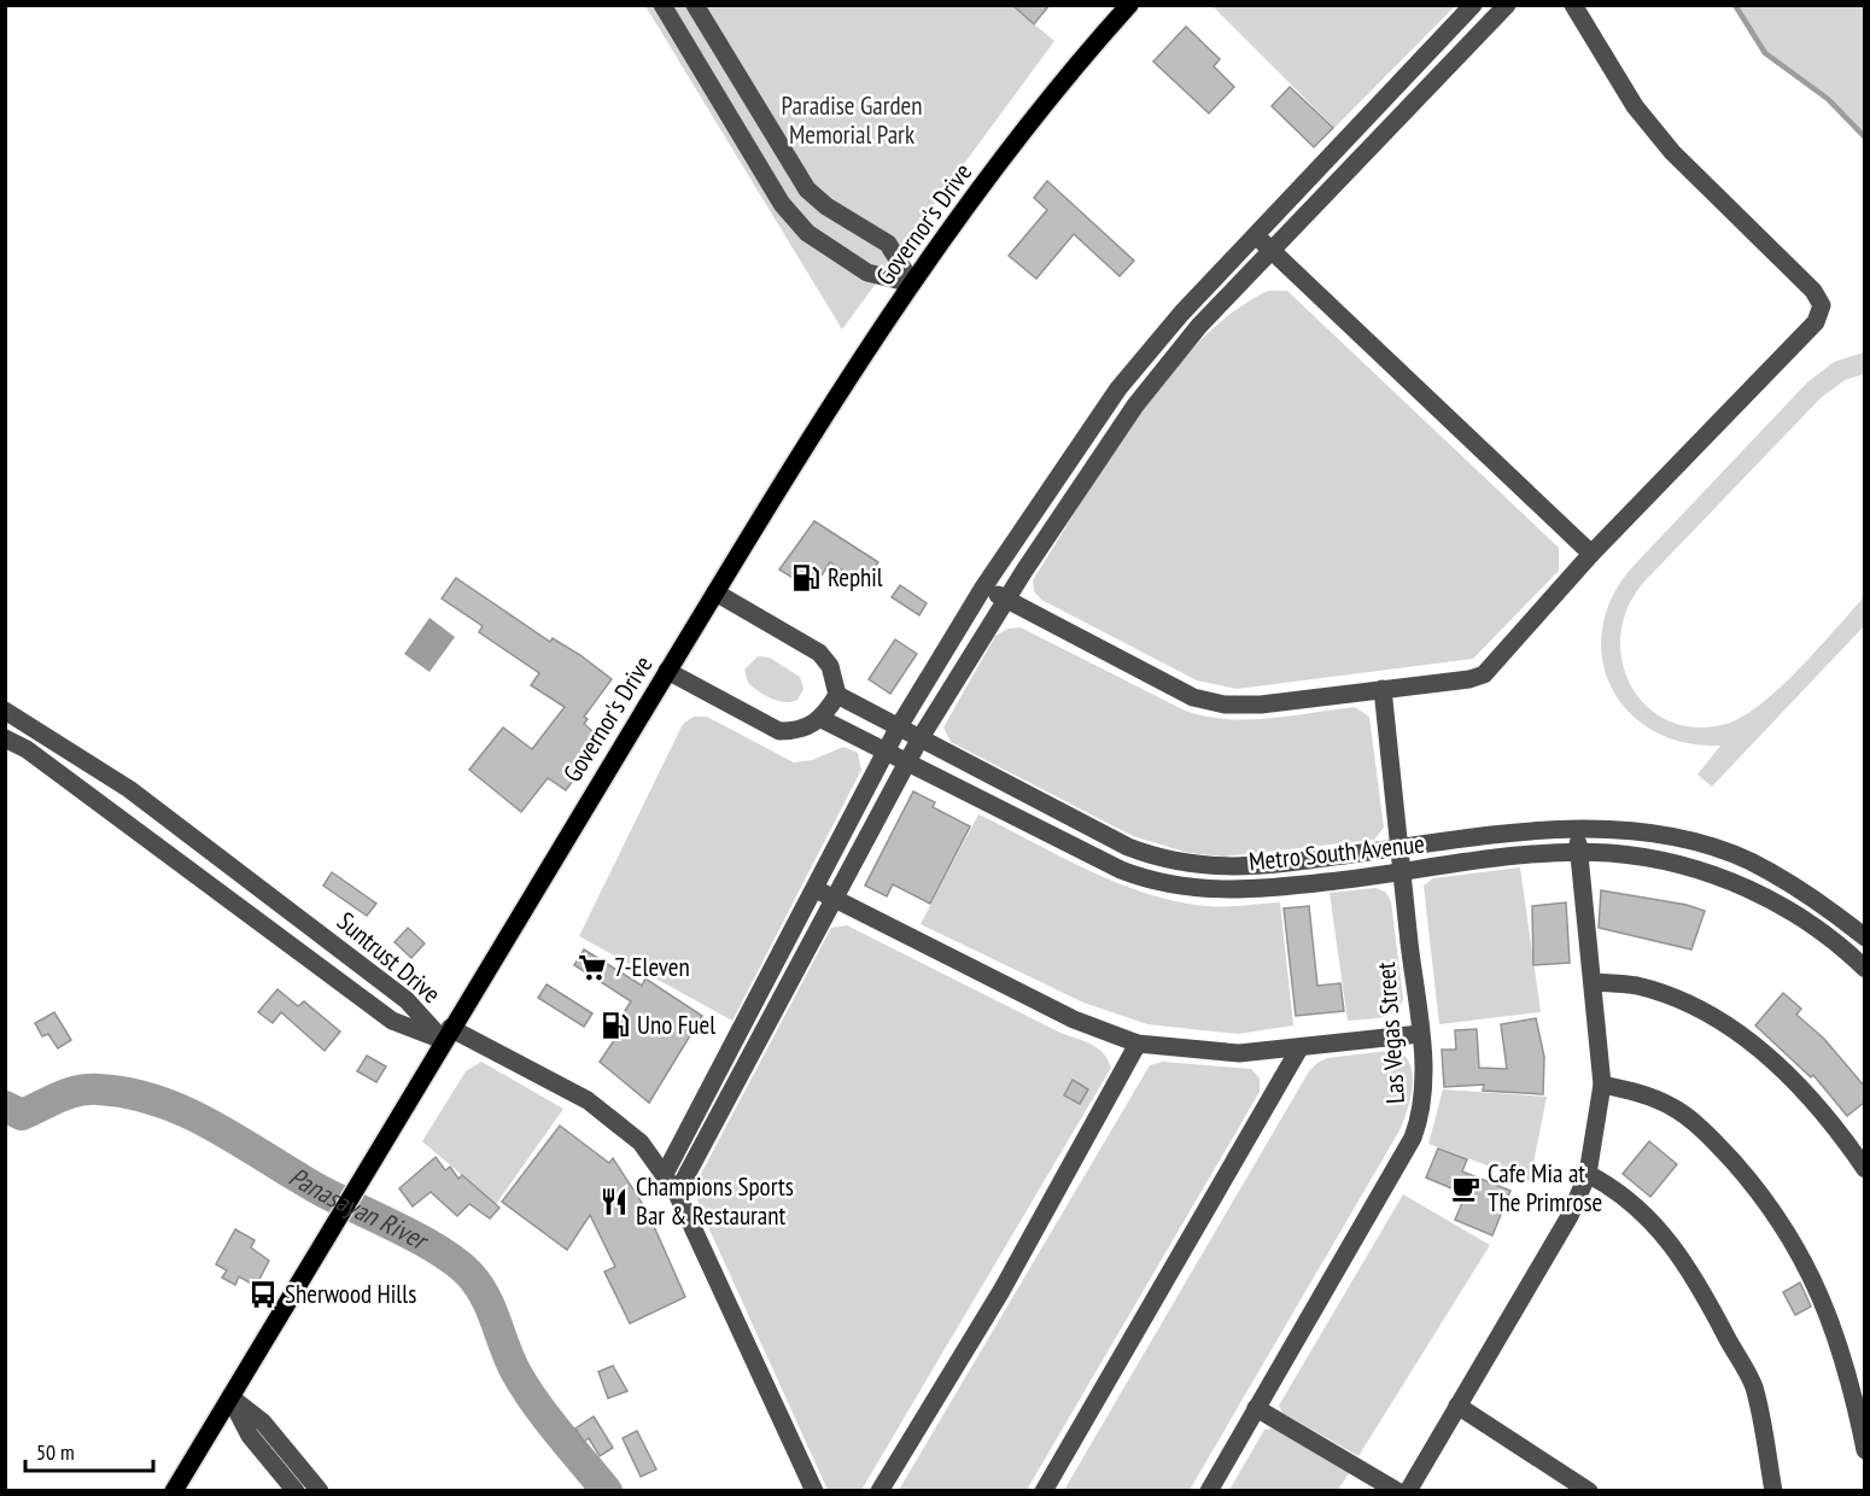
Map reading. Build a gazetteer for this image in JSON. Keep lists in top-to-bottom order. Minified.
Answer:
{"streets":{"main road":["Governor's Drive"],"street":["Metro South Avenue","Suntrust Drive","Las Vegas Street"]},"crossings":[["Governor's Drive","Suntrust Drive"],["Metro South Avenue","Las Vegas Street"]],"water":["Panasayan River"],"parks":["Paradise Garden Memorial Park"],"places":{"fuel station":["Rephil","Uno Fuel"],"supermarket":["7-Eleven"],"cafe":["Cafe Mia at The Primrose"],"restaurant":["Champions Sports Bar & Restaurant"],"bus stop":["Sherwood Hills"]},"scale_bar":"50 m"}
